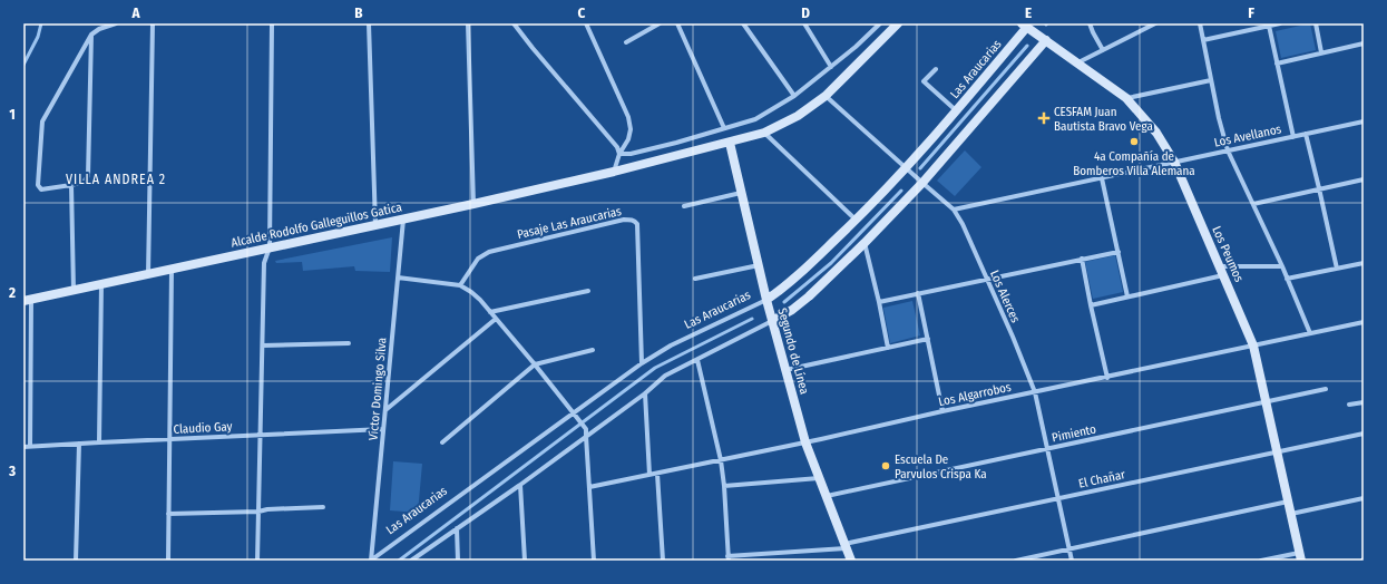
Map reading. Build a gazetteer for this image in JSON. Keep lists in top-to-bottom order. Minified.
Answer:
{"streets":{"street":["Las Araucarias","Los Avellanos","Pasaje Las Araucarias","Alcalde Rodolfo Galleguillos Gatica","Los Peumos","Los Alerces","Segundo de Línea","Víctor Domingo Silva","Los Algarrobos","Claudio Gay","Pimiento","El Chañar"]},"crossings":[["Las Araucarias","Pasaje Las Araucarias"],["Las Araucarias","Los Peumos"],["Las Araucarias","Los Alerces"],["Las Araucarias","Segundo de Línea"],["Las Araucarias","Víctor Domingo Silva"],["Los Avellanos","Los Peumos"],["Los Avellanos","Los Alerces"],["Alcalde Rodolfo Galleguillos Gatica","Los Alerces"],["Alcalde Rodolfo Galleguillos Gatica","Segundo de Línea"],["Alcalde Rodolfo Galleguillos Gatica","Víctor Domingo Silva"],["Los Peumos","Los Algarrobos"],["Los Peumos","Pimiento"],["Los Peumos","El Chañar"],["Los Alerces","Los Algarrobos"],["Los Alerces","Pimiento"],["Los Alerces","El Chañar"],["Segundo de Línea","Los Algarrobos"],["Segundo de Línea","Pimiento"],["Segundo de Línea","El Chañar"],["Víctor Domingo Silva","Claudio Gay"]],"districts":["VILLA ANDREA 2"],"places":{"health":["CESFAM Juan Bautista Bravo Vega"],"other":["4a Compañía de Bomberos Villa Alemana","Escuela De Parvulos Crispa Ka"]},"grid":{"columns":["A","B","C","D","E","F"],"rows":["1","2","3"]}}
